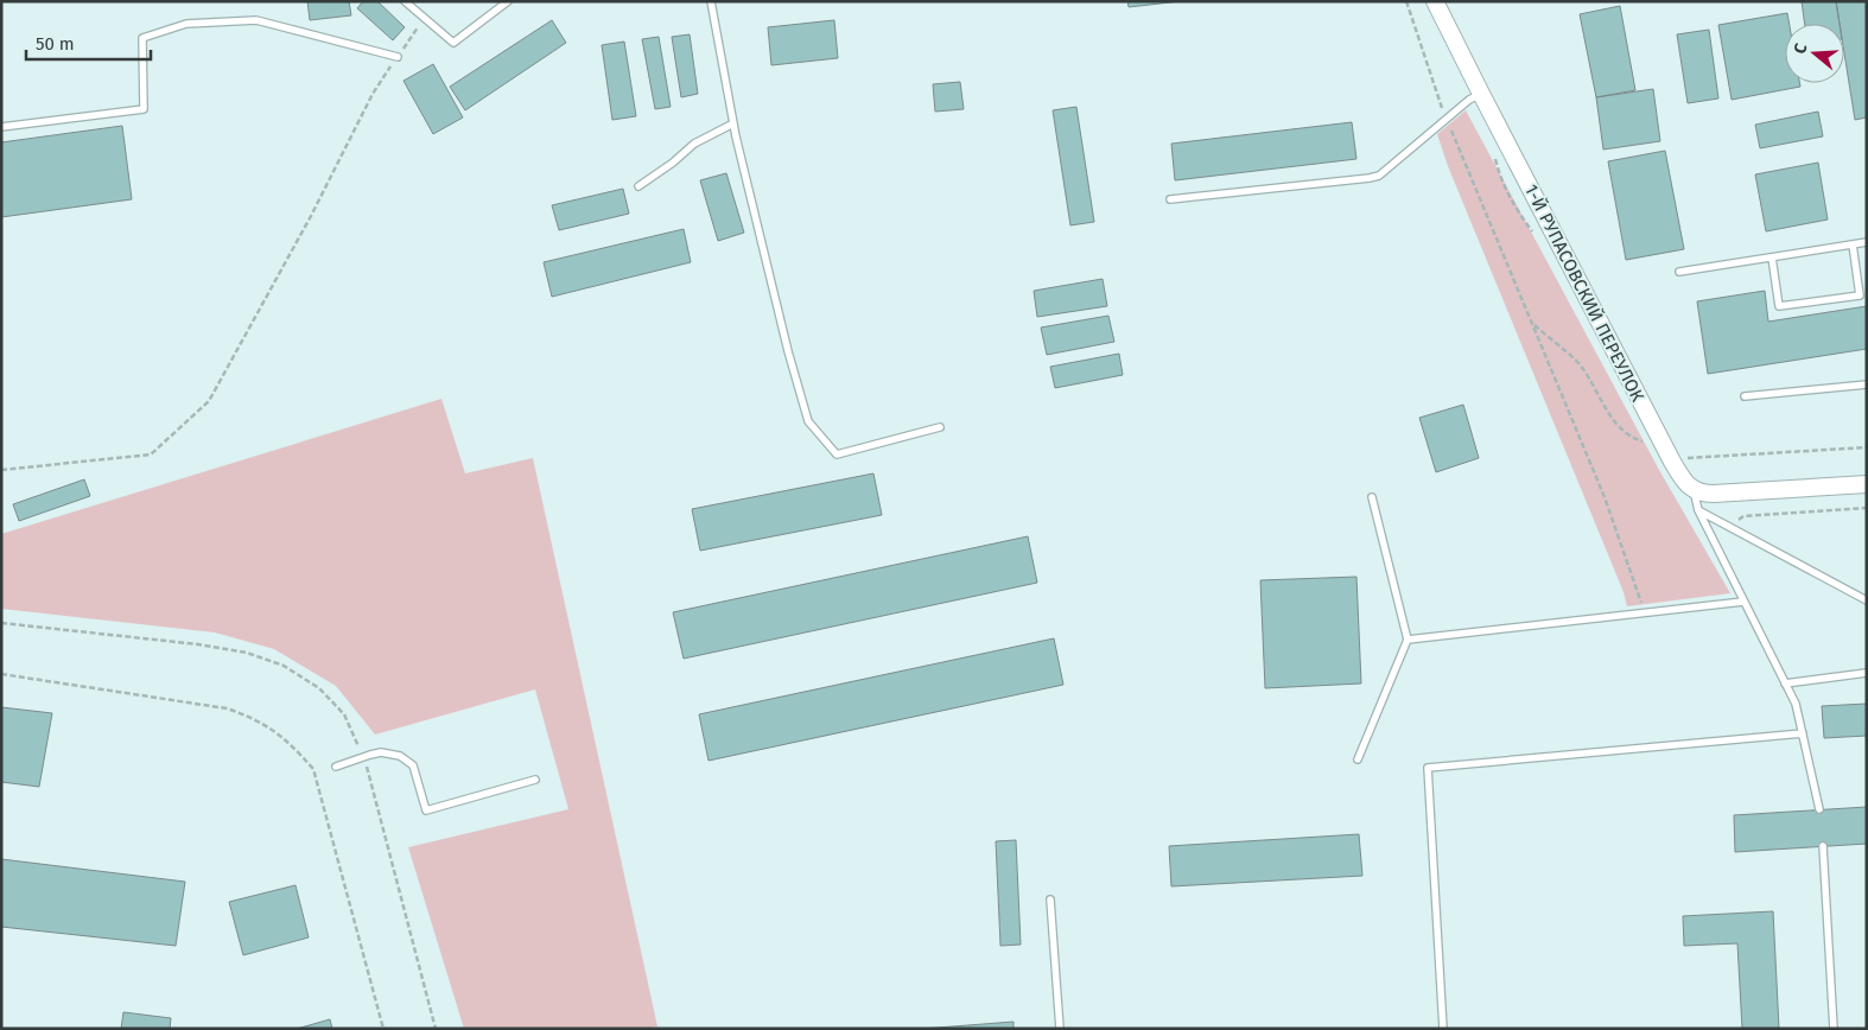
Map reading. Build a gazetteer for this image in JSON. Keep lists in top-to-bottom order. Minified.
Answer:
{"streets":{"street":["1-Й РУПАСОВСКИЙ ПЕРЕУЛОК"]},"scale_bar":"50 m","north":"left"}
